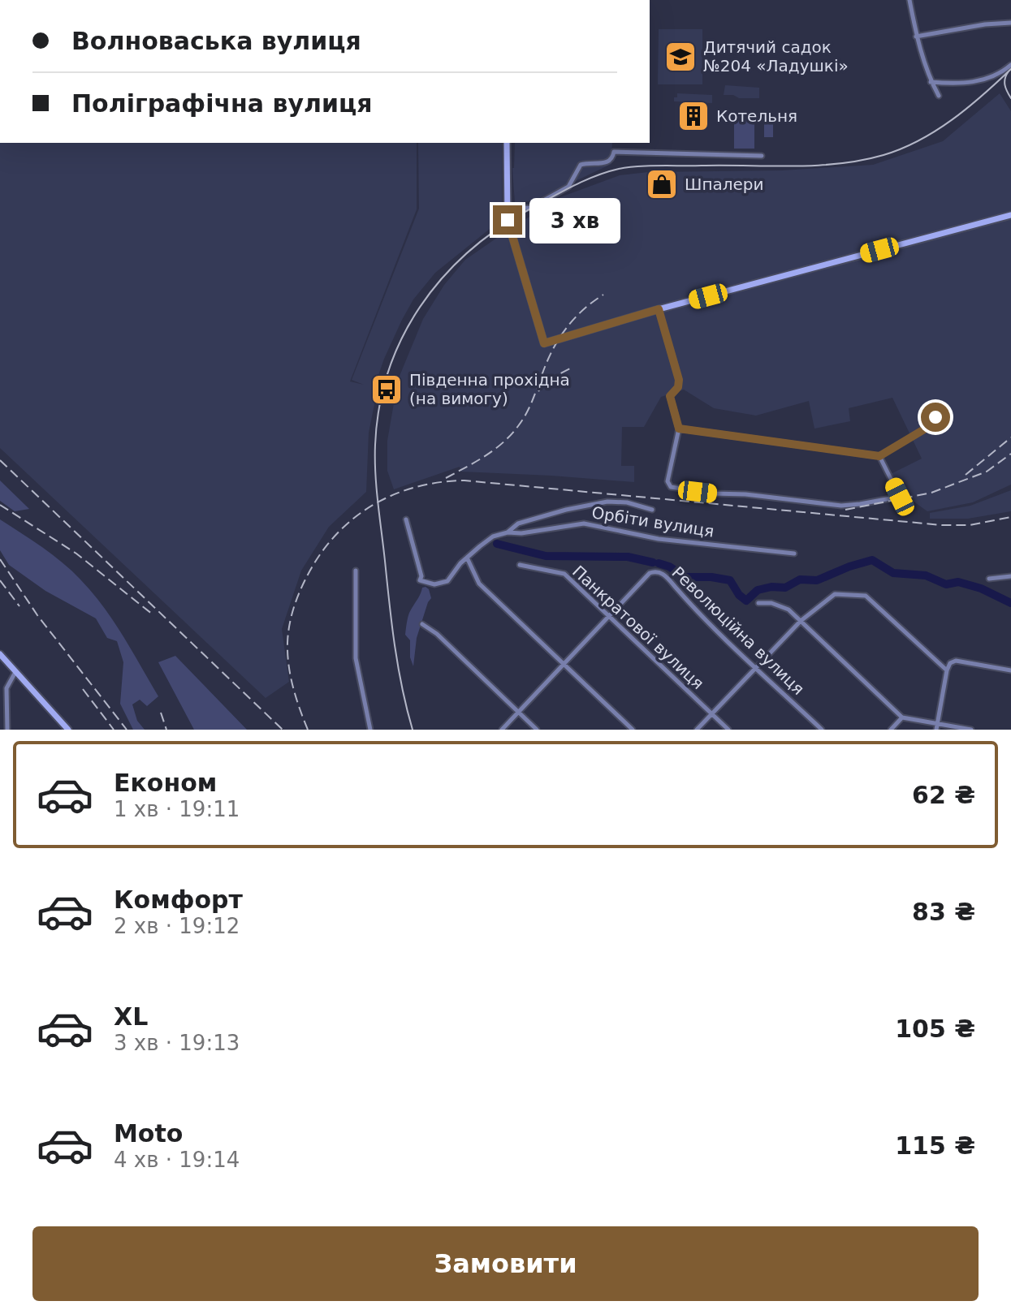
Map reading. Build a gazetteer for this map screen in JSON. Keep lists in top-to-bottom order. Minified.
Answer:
{"streets":{"street":["Орбіти вулиця","Панкратової вулиця","Революційна вулиця"]},"crossings":[["Панкратової вулиця","Революційна вулиця"]],"places":{"school or university":["Дитячий садок №204 «Ладушкі»"],"building":["Котельня"],"shop":["Шпалери"],"bus stop":["Південна прохідна (на вимогу)"]},"page":{"banner":["Волноваська вулиця","Поліграфічна вулиця"],"bubble":"3 хв","list":[{"name":"Економ","note":"1 хв · 19:11","value":"62 ₴"},{"name":"Комфорт","note":"2 хв · 19:12","value":"83 ₴"},{"name":"XL","note":"3 хв · 19:13","value":"105 ₴"},{"name":"Moto","note":"4 хв · 19:14","value":"115 ₴"}],"buttons":"Замовити"}}
